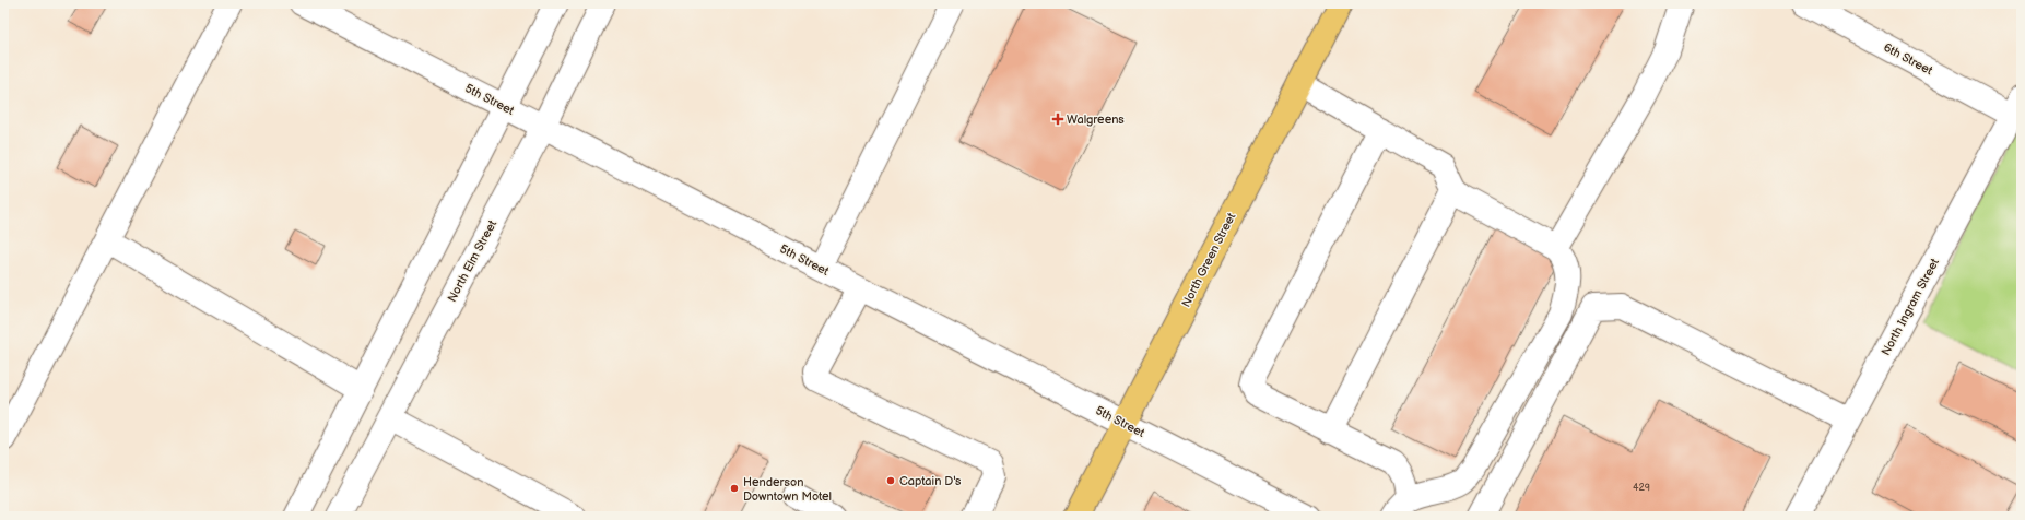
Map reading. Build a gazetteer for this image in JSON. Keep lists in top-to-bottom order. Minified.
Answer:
{"streets":{"main road":["North Green Street"],"street":["6th Street","5th Street","North Elm Street","North Ingram Street"]},"crossings":[["6th Street","North Ingram Street"],["5th Street","North Green Street"],["5th Street","North Elm Street"]],"places":{"health":["Walgreens"],"other":["Captain D's","Henderson Downtown Motel"]},"house_numbers":["429"]}
